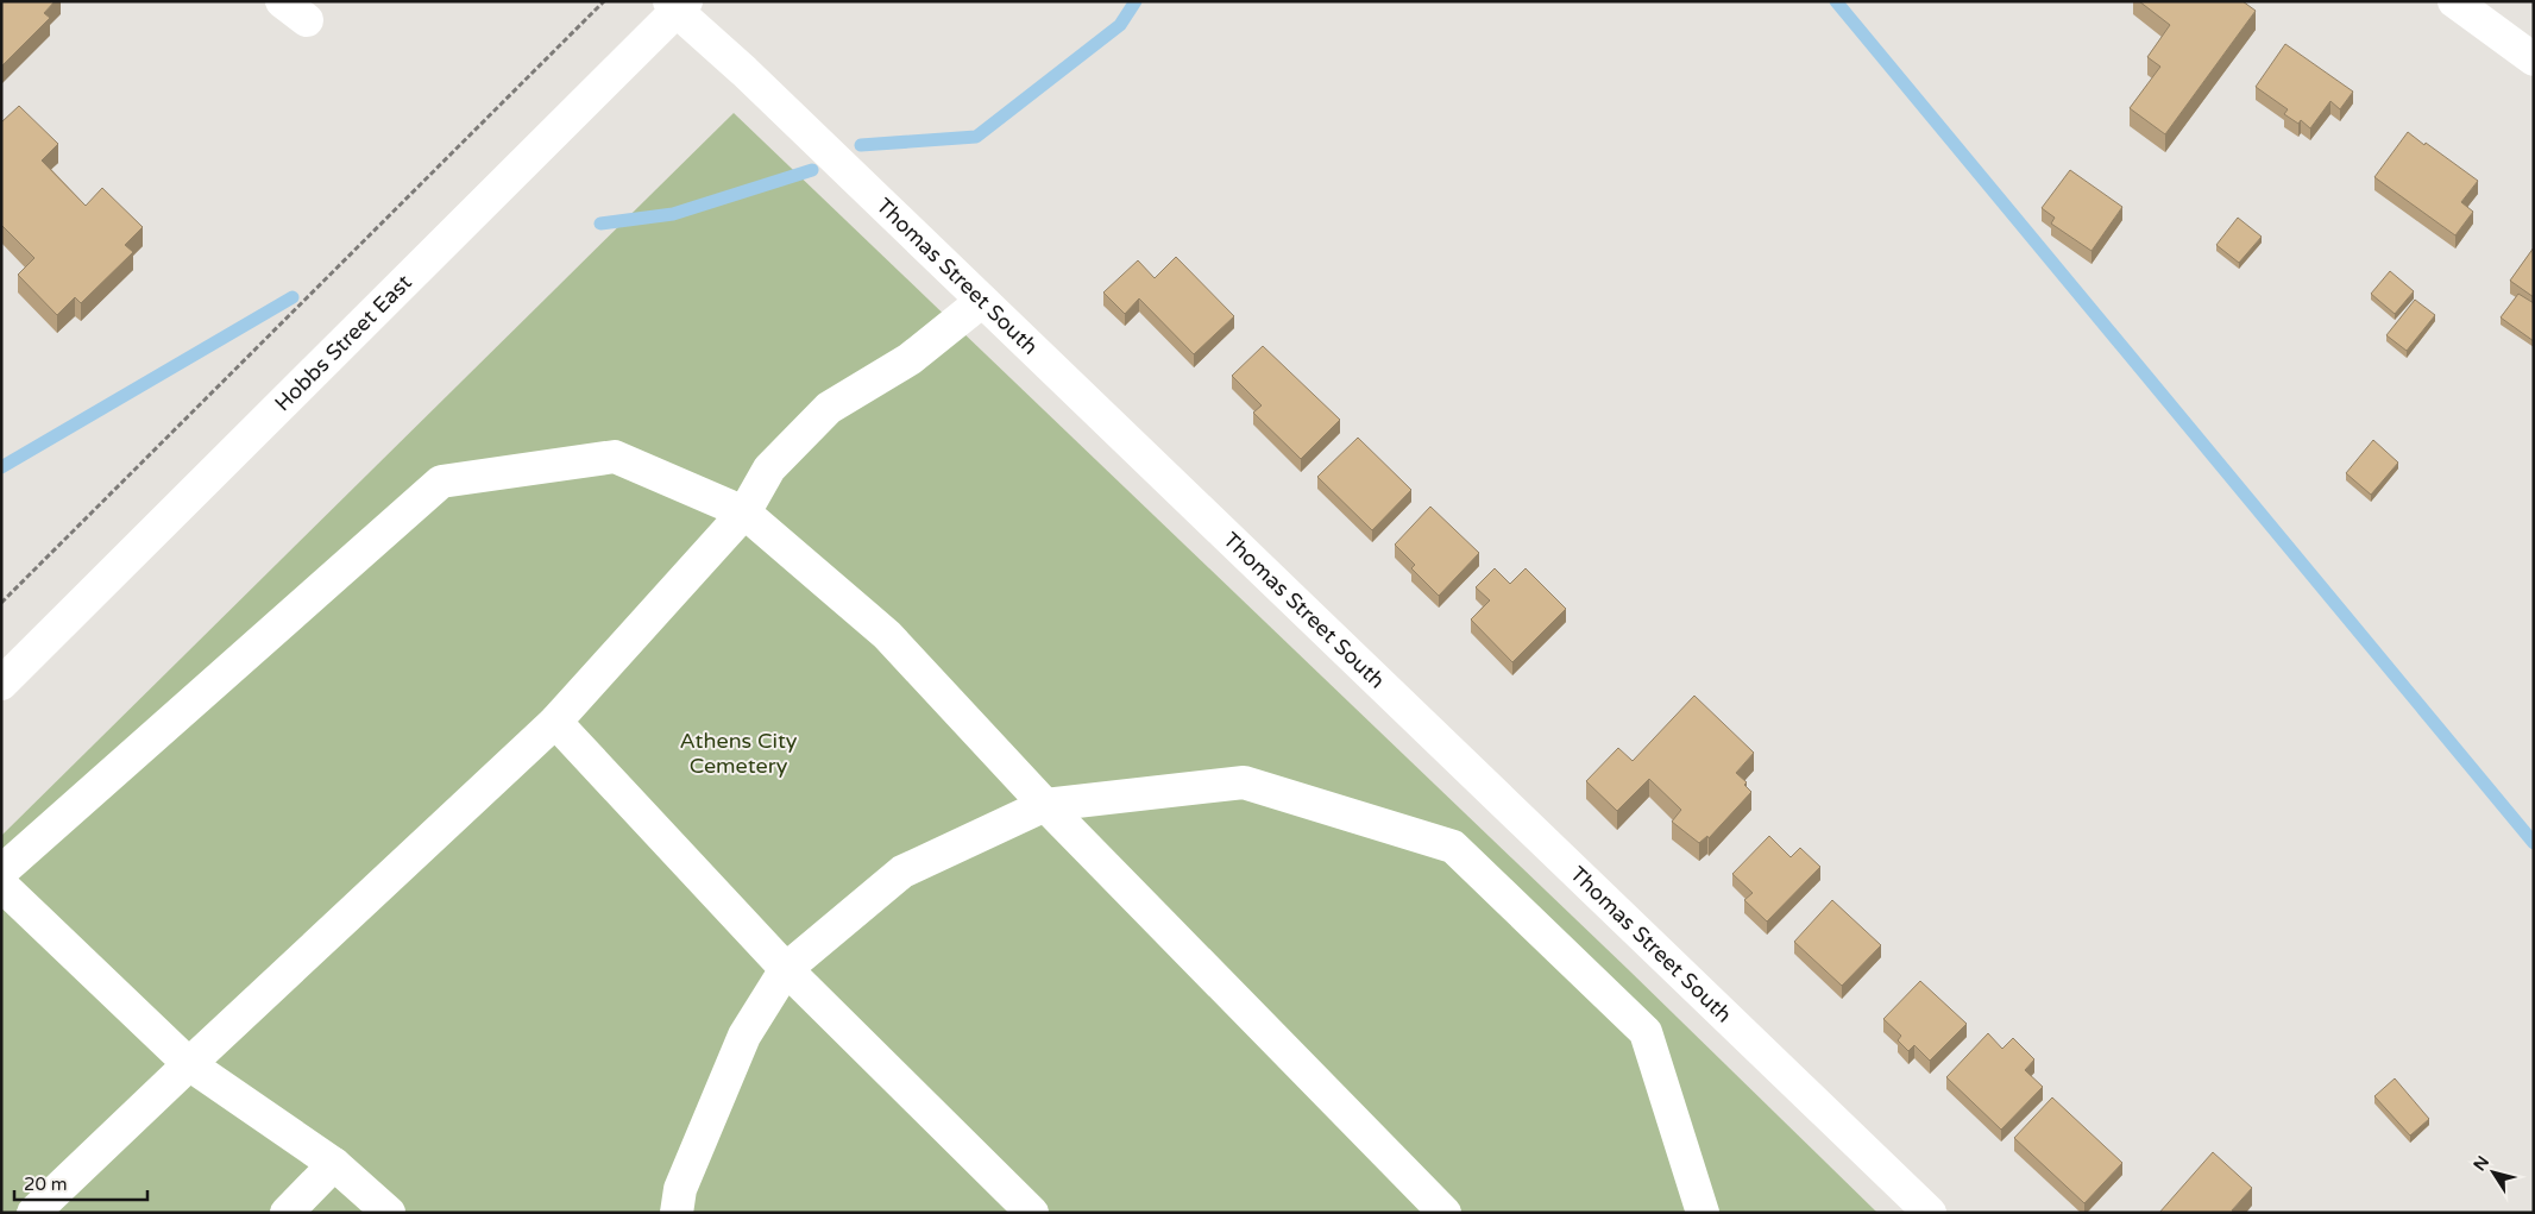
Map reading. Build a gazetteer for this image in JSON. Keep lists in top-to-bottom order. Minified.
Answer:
{"streets":{"street":["Thomas Street South","Hobbs Street East"]},"crossings":[["Thomas Street South","Hobbs Street East"]],"parks":["Athens City Cemetery"],"scale_bar":"20 m","north":"top left"}
